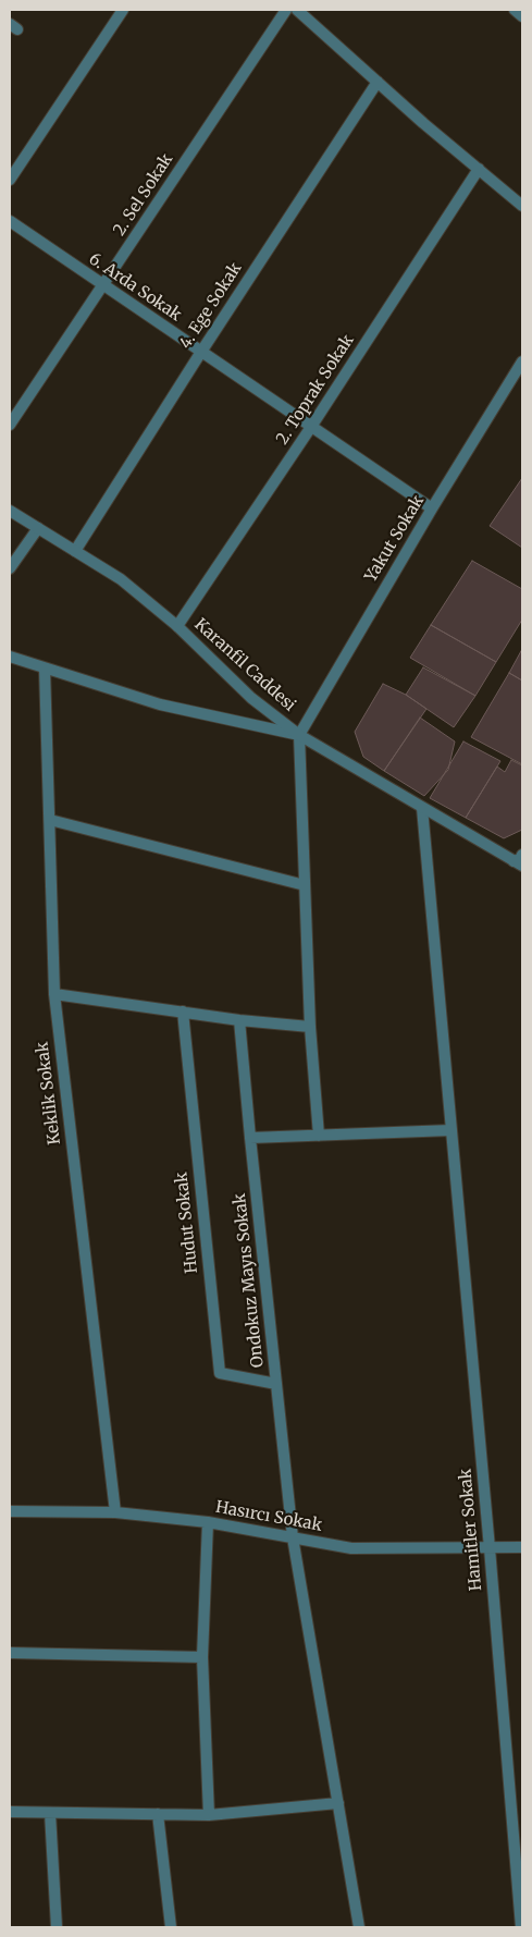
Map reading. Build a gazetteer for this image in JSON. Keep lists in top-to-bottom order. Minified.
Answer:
{"streets":{"street":["2. Sel Sokak","6. Arda Sokak","4. Ege Sokak","2. Toprak Sokak","Yakut Sokak","Karanfil Caddesi","Keklik Sokak","Hudut Sokak","Ondokuz Mayıs Sokak","Hasırcı Sokak","Hamitler Sokak"]},"crossings":[["2. Sel Sokak","6. Arda Sokak"],["6. Arda Sokak","4. Ege Sokak"],["6. Arda Sokak","2. Toprak Sokak"],["6. Arda Sokak","Yakut Sokak"],["4. Ege Sokak","Karanfil Caddesi"],["2. Toprak Sokak","Karanfil Caddesi"],["Yakut Sokak","Karanfil Caddesi"],["Karanfil Caddesi","Hamitler Sokak"],["Keklik Sokak","Hasırcı Sokak"],["Hudut Sokak","Ondokuz Mayıs Sokak"],["Ondokuz Mayıs Sokak","Hasırcı Sokak"],["Hasırcı Sokak","Hamitler Sokak"]]}
